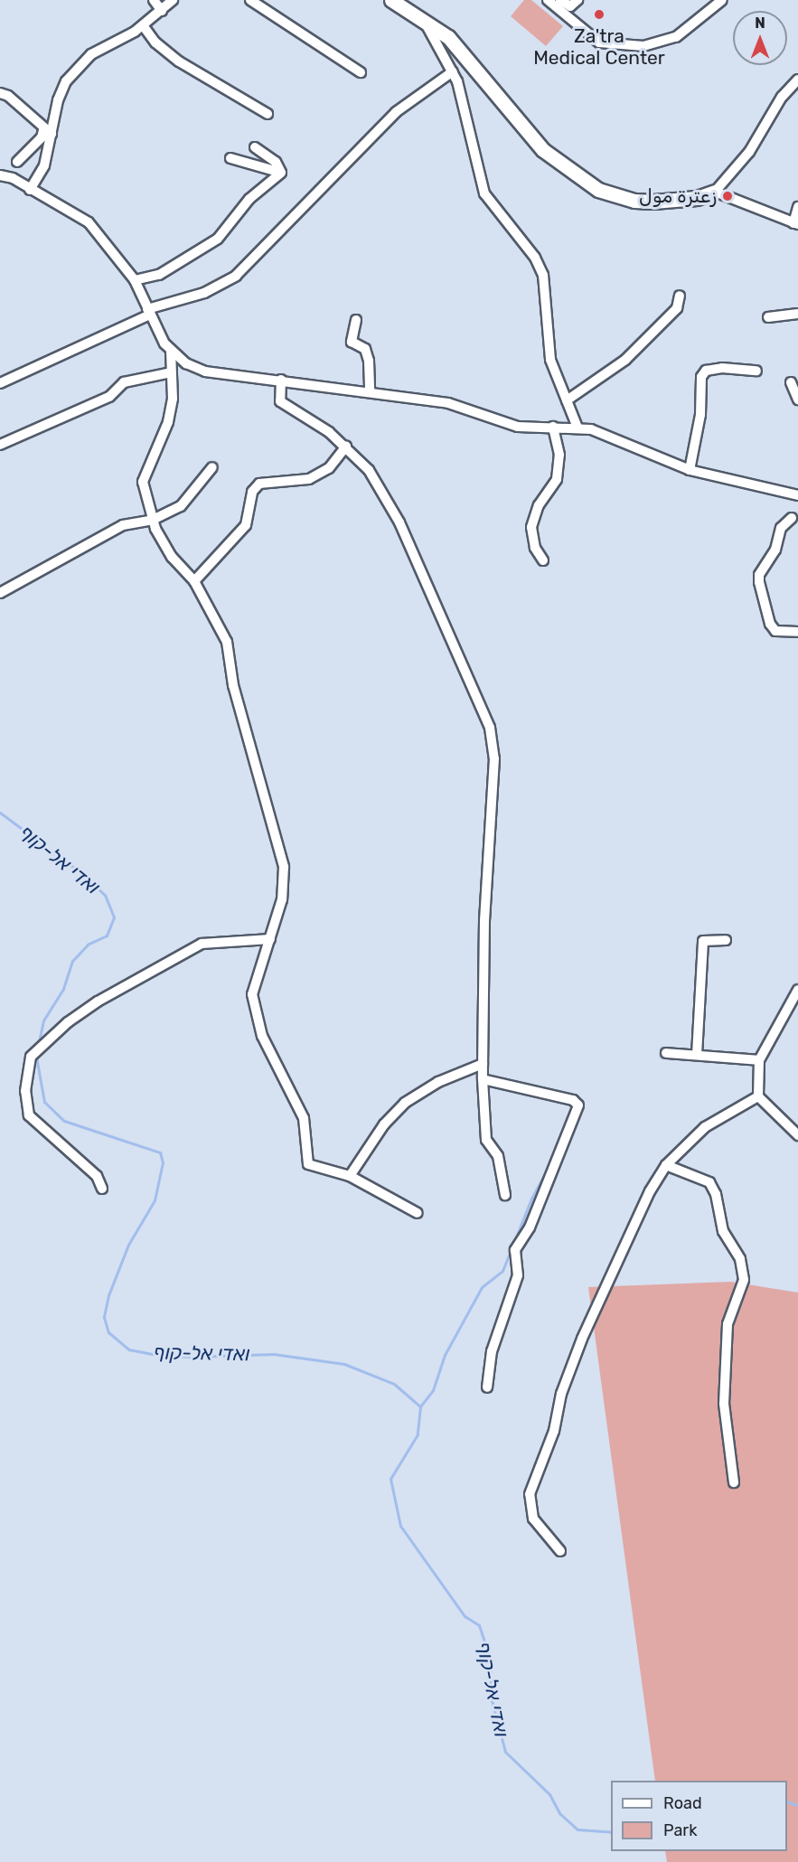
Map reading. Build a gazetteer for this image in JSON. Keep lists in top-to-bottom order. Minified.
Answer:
{"water":["ואדי אל-קוף"],"places":["Za'tra Medical Center","زعترة مول"],"legend":["Road","Park"],"north":"top"}
